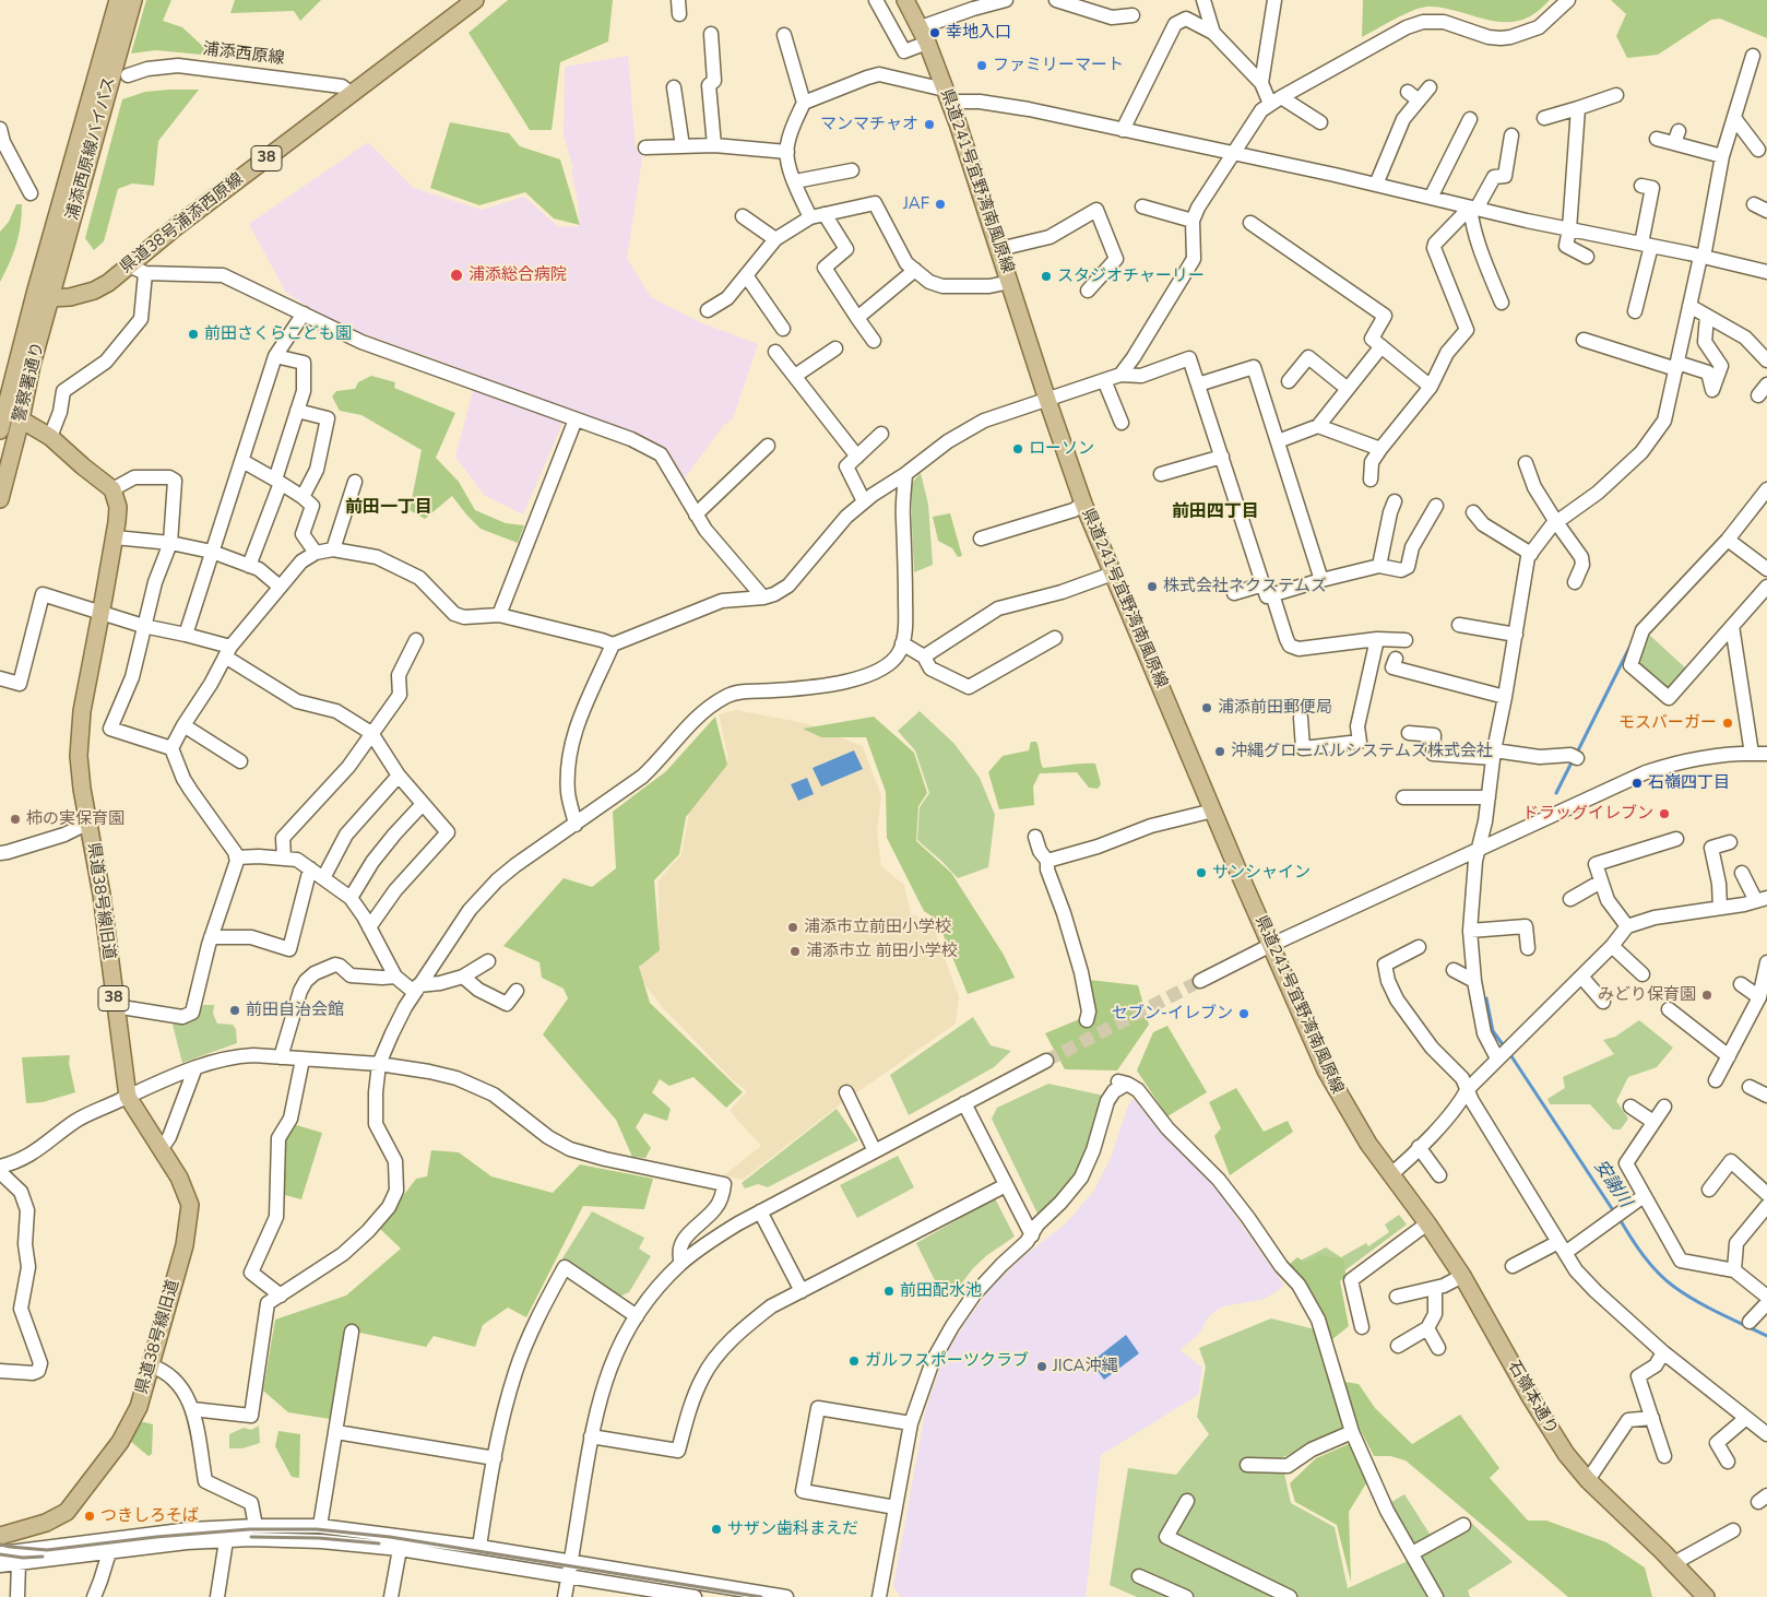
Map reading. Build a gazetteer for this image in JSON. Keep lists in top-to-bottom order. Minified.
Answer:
{"streets":{"main road":["浦添西原線バイパス","38","県道241号宜野湾南風原線","県道38号浦添西原線","警察署通り","県道38号線旧道","石嶺本通り"],"street":["浦添西原線"]},"crossings":[["浦添西原線","県道38号浦添西原線"],["浦添西原線バイパス","県道38号浦添西原線"],["浦添西原線バイパス","警察署通り"],["県道241号宜野湾南風原線","石嶺本通り"],["県道38号浦添西原線","警察署通り"]],"districts":["前田一丁目","前田四丁目"],"water":["安謝川"],"places":["幸地入口","ファミリーマート","マンマチャオ","JAF","浦添総合病院","スタジオチャーリー","前田さくらこども園","ローソン","株式会社ネクステムズ","浦添前田郵便局","モスバーガー","沖縄グローバルシステムズ株式会社","石嶺四丁目","ドラッグイレブン","柿の実保育園","サンシャイン","浦添市立前田小学校","浦添市立 前田小学校","みどり保育園","前田自治会館","セブン-イレブン","前田配水池","ガルフスポーツクラブ","JICA沖縄","つきしろそば","サザン歯科まえだ"]}
